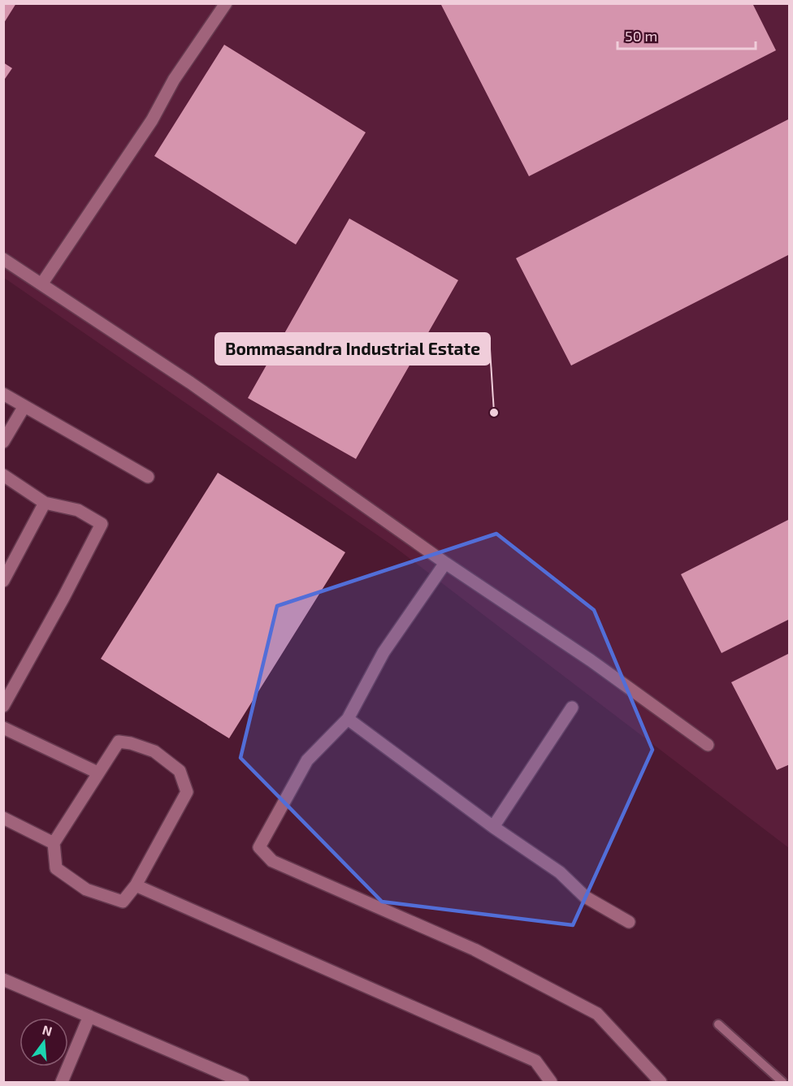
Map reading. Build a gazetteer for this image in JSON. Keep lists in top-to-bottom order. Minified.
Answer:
{"places":["Bommasandra Industrial Estate"],"scale_bar":"50 m","north":"top"}
